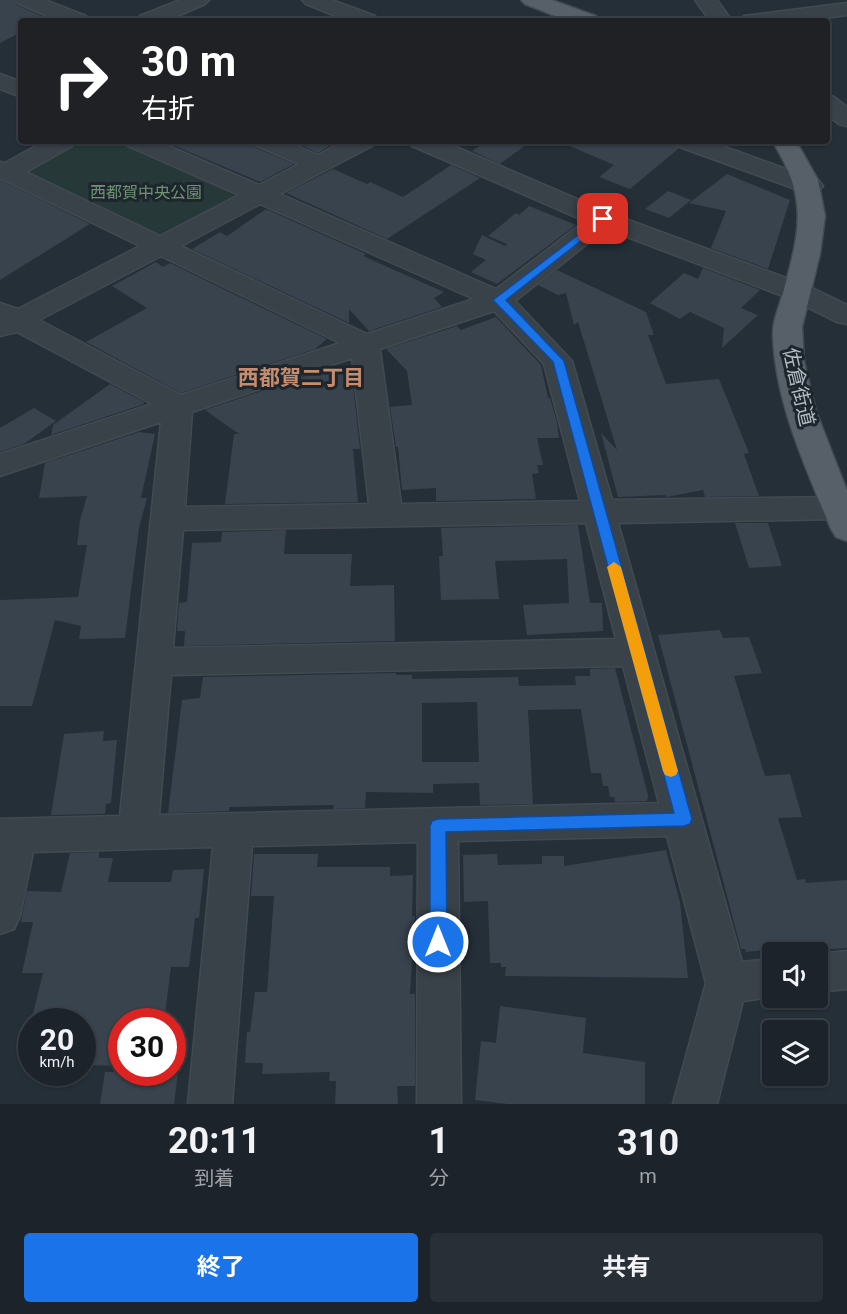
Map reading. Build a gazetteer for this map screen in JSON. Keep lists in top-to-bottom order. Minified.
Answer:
{"streets":{"main road":["佐倉街道"]},"districts":["西都賀二丁目"],"parks":["西都賀中央公園"],"page":{"turn":["30 m","右折"],"speed":"20 km/h","limit":"30","eta":["20:11","到着","1","分","310","m"],"buttons":["終了","共有"]}}
